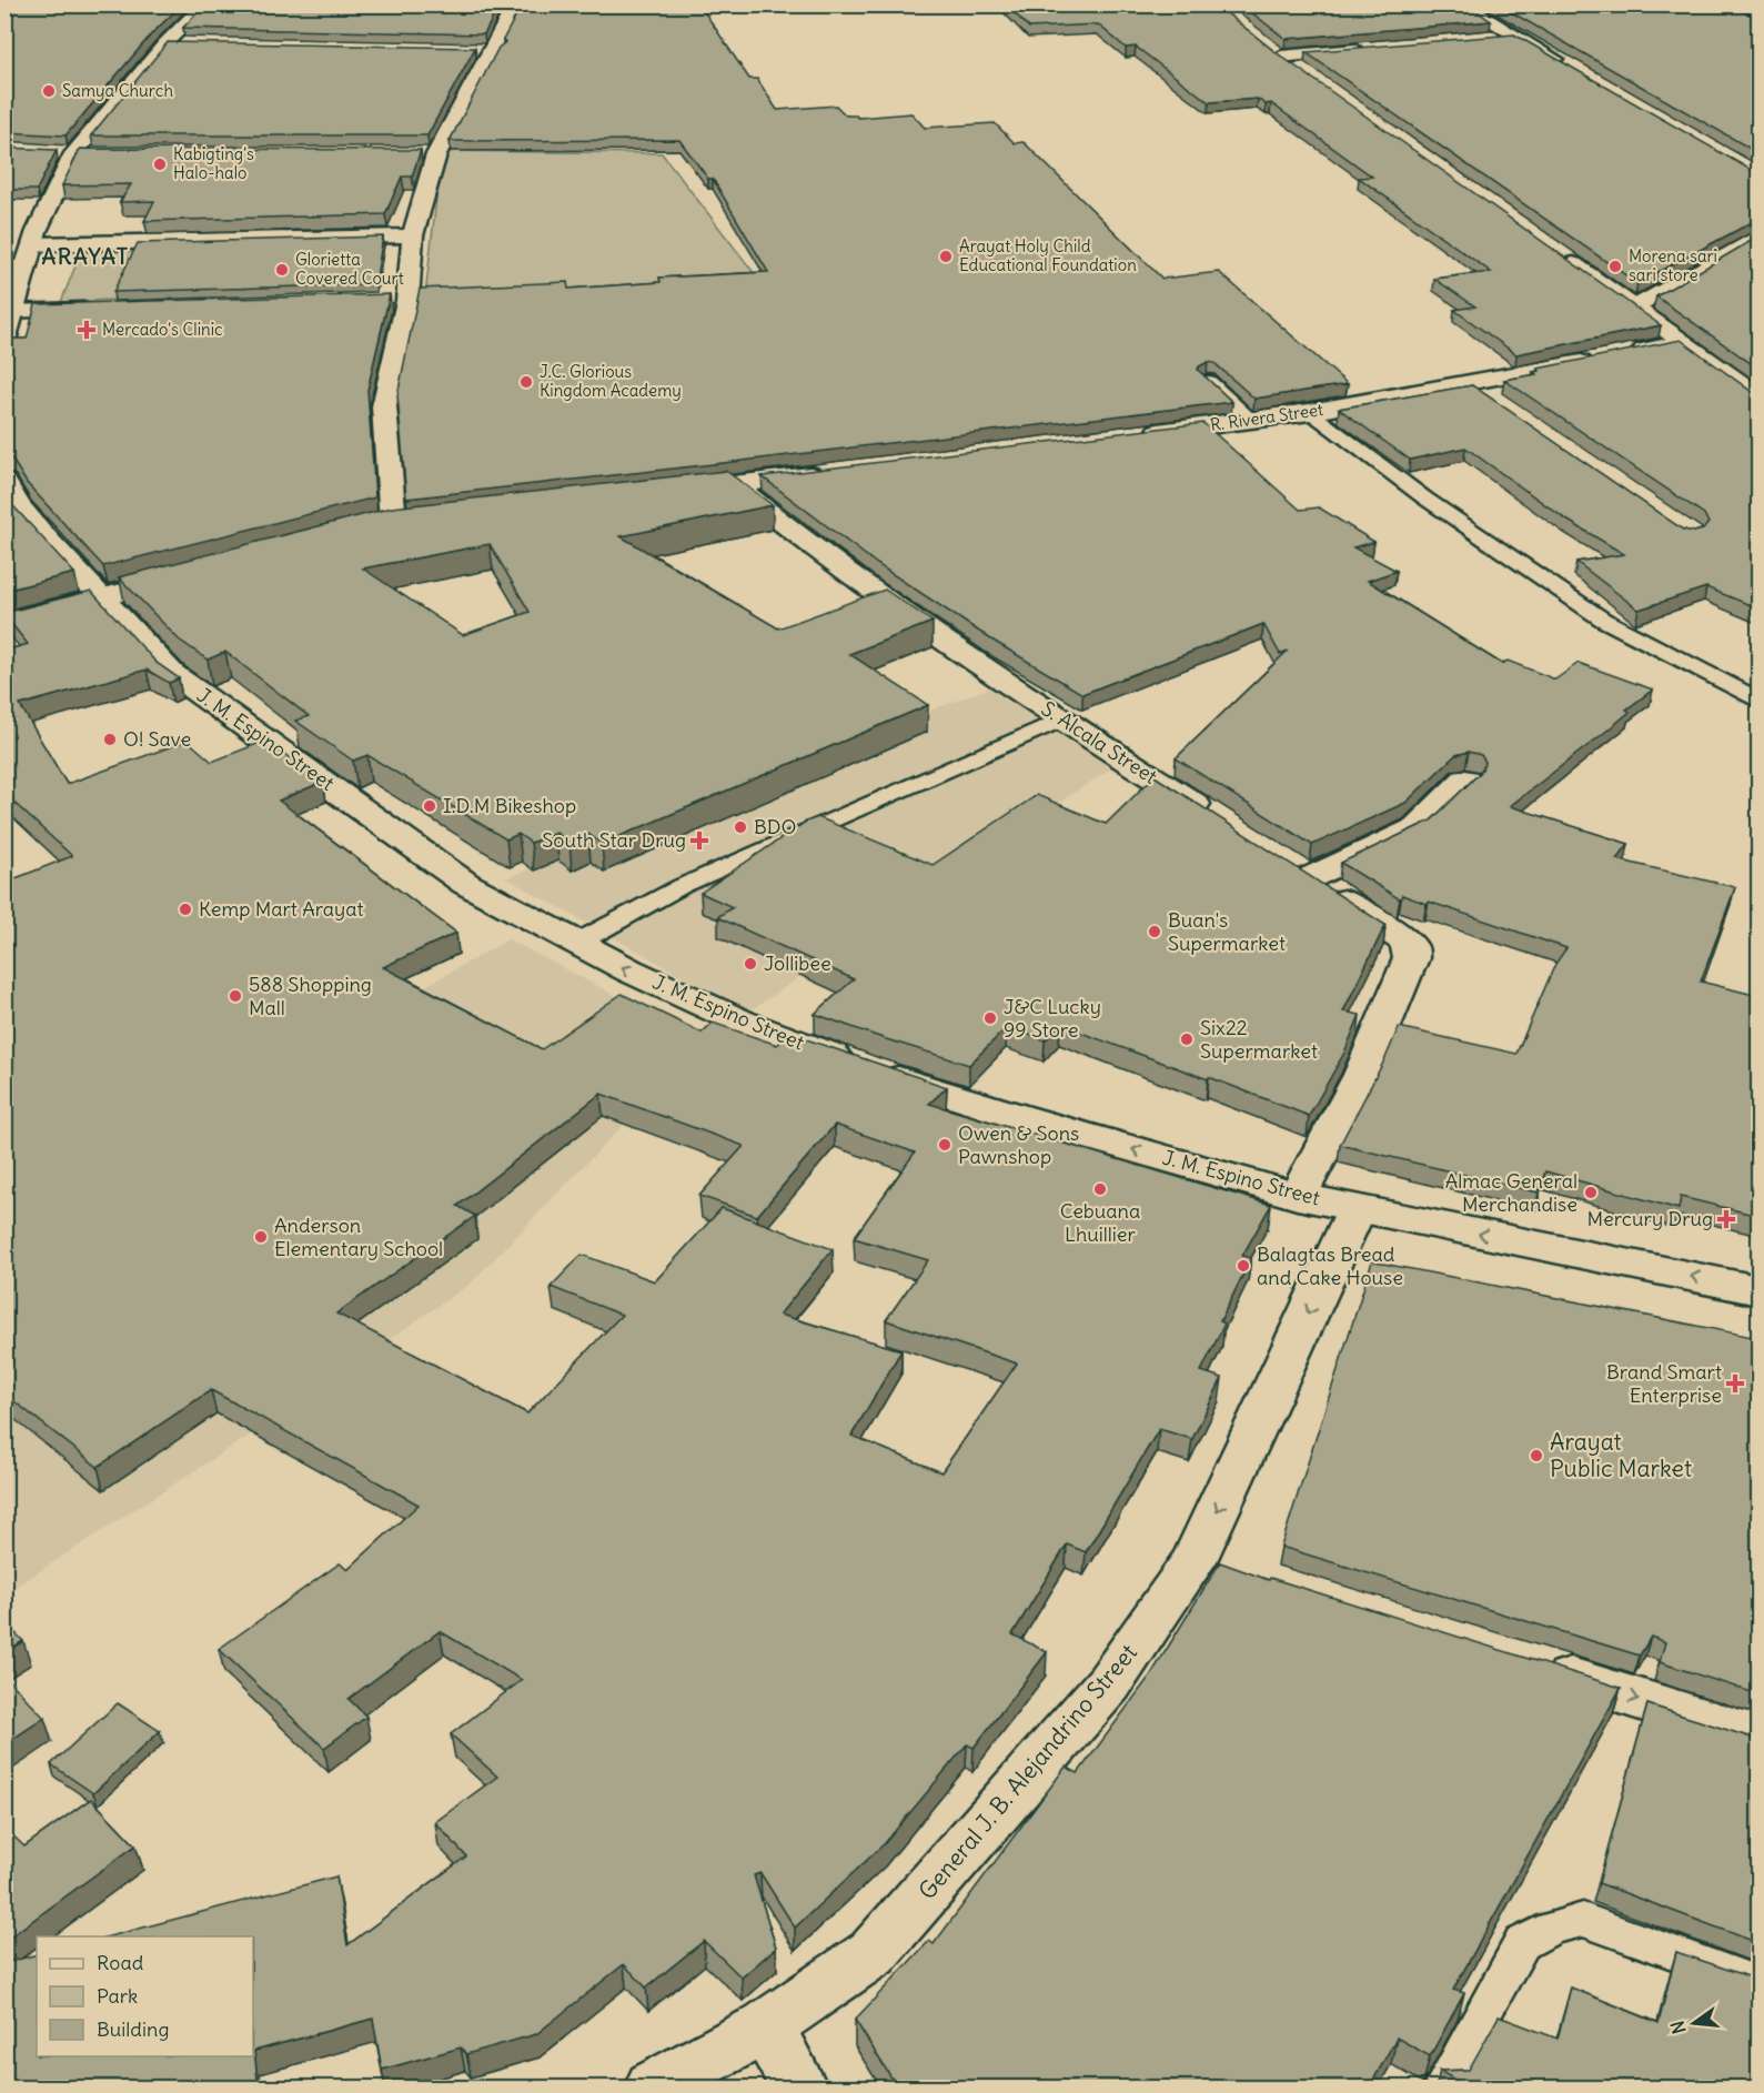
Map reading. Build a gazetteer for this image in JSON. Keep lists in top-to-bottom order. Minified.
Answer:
{"streets":{"street":["R. Rivera Street","J. M. Espino Street","S. Alcala Street","General J. B. Alejandrino Street"]},"crossings":[["J. M. Espino Street","General J. B. Alejandrino Street"]],"one_way":["J. M. Espino Street","General J. B. Alejandrino Street"],"districts":["ARAYAT"],"places":{"other":["Samya Church","Kabigting's Halo-halo","Arayat Holy Child Educational Foundation","Morena sari sari store","Glorietta Covered Court","J.C. Glorious Kingdom Academy","O! Save","I.D.M Bikeshop","BDO","Kemp Mart Arayat","Buan's Supermarket","Jollibee","588 Shopping Mall","J&C Lucky 99 Store","Six22 Supermarket","Owen & Sons Pawnshop","Cebuana Lhuillier","Almac General Merchandise","Anderson Elementary School","Balagtas Bread and Cake House","Arayat Public Market"],"health":["Mercado's Clinic","South Star Drug","Mercury Drug","Brand Smart Enterprise"]},"legend":["Road","Park","Building"],"north":"left"}
